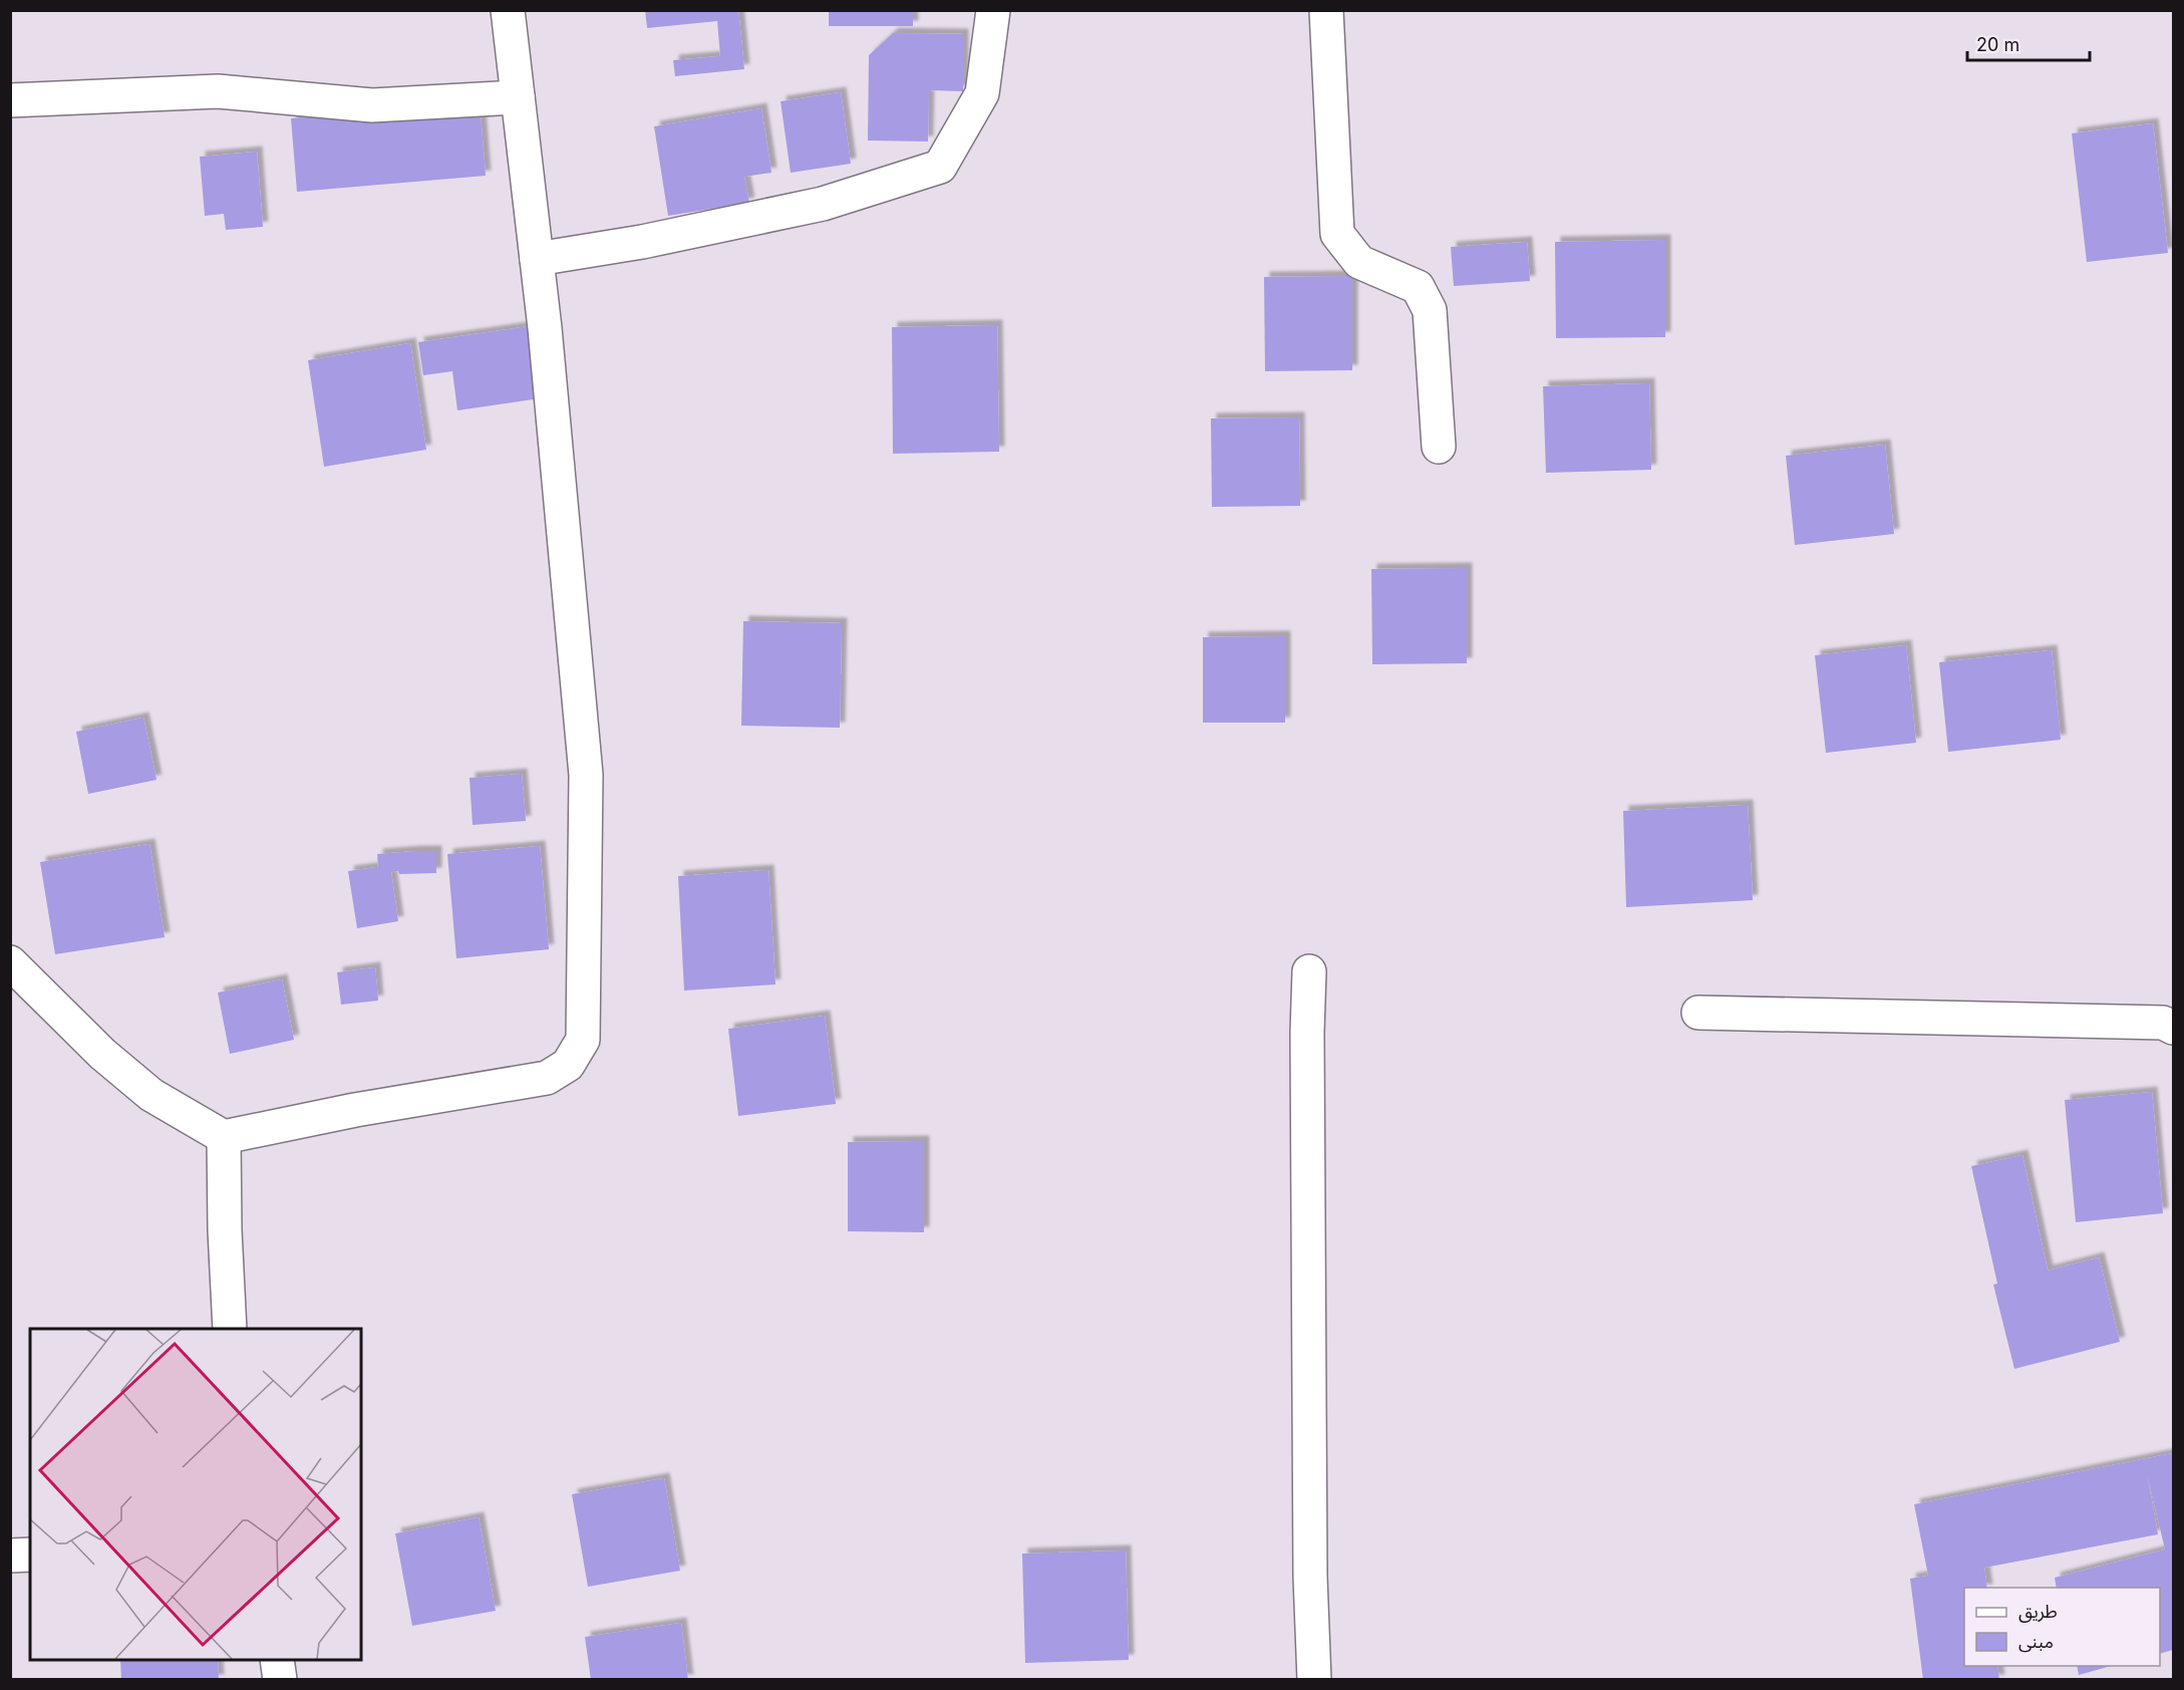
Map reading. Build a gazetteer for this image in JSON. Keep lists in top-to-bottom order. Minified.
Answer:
{"legend":["طريق","مبنى"],"scale_bar":"20 m"}
